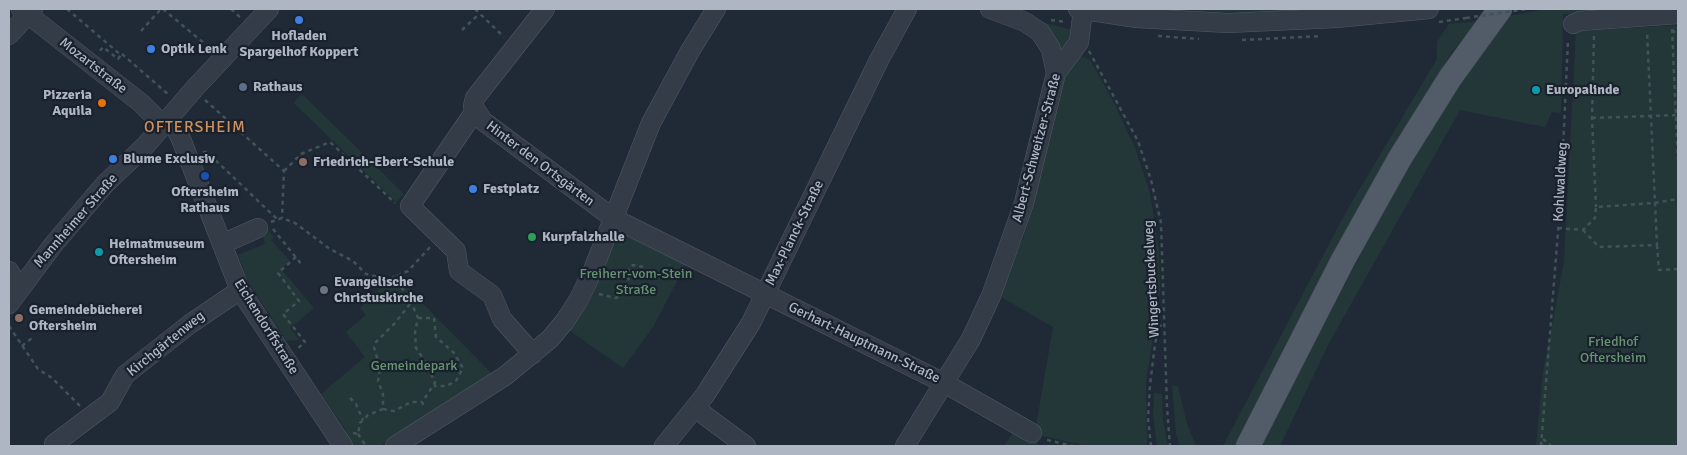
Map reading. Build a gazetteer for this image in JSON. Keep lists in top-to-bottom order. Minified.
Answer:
{"streets":{"street":["Mozartstraße","Albert-Schweitzer-Straße","Hinter den Ortsgärten","Mannheimer Straße","Max-Planck-Straße","Eichendorffstraße","Gerhart-Hauptmann-Straße","Kirchgärtenweg"],"path":["Kohlwaldweg","Wingertsbuckelweg"]},"crossings":[["Mozartstraße","Mannheimer Straße"],["Mozartstraße","Eichendorffstraße"],["Albert-Schweitzer-Straße","Wingertsbuckelweg"],["Albert-Schweitzer-Straße","Gerhart-Hauptmann-Straße"],["Hinter den Ortsgärten","Gerhart-Hauptmann-Straße"],["Mannheimer Straße","Eichendorffstraße"],["Max-Planck-Straße","Gerhart-Hauptmann-Straße"],["Eichendorffstraße","Kirchgärtenweg"]],"districts":["OFTERSHEIM"],"parks":["Freiherr-vom-Stein Straße","Friedhof Oftersheim","Gemeindepark"],"places":["Hofladen Spargelhof Koppert","Optik Lenk","Rathaus","Europalinde","Pizzeria Aquila","Blume Exclusiv","Friedrich-Ebert-Schule","Oftersheim Rathaus","Festplatz","Kurpfalzhalle","Heimatmuseum Oftersheim","Evangelische Christuskirche","Gemeindebücherei Oftersheim"]}
